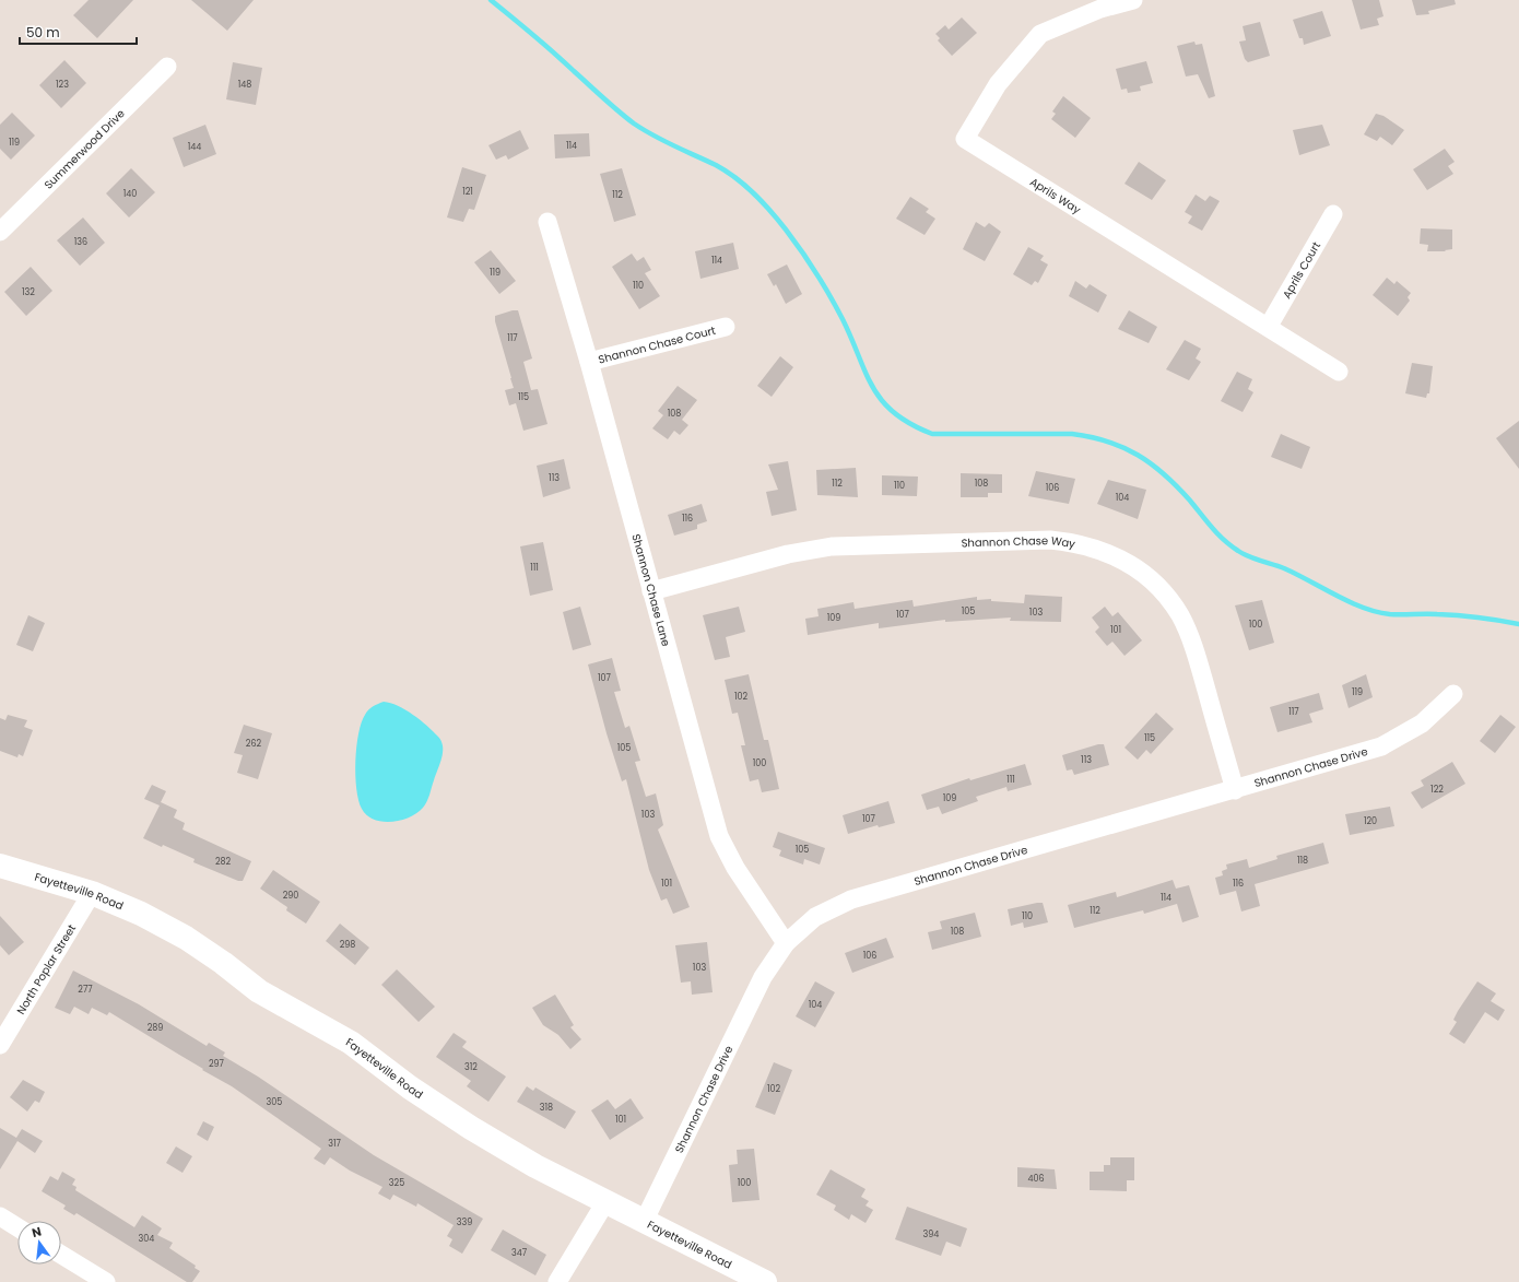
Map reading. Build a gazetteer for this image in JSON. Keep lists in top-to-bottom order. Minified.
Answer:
{"streets":{"street":["Summerwood Drive","Aprils Way","Aprils Court","Shannon Chase Court","Shannon Chase Way","Shannon Chase Lane","Shannon Chase Drive","Fayetteville Road","North Poplar Street"]},"crossings":[["Aprils Way","Aprils Court"],["Shannon Chase Court","Shannon Chase Lane"],["Shannon Chase Way","Shannon Chase Lane"],["Shannon Chase Way","Shannon Chase Drive"],["Shannon Chase Lane","Shannon Chase Drive"],["Shannon Chase Drive","Fayetteville Road"],["Fayetteville Road","North Poplar Street"]],"house_numbers":["123","148","119","114","144","121","140","112","136","114","119","110","132","117","115","108","113","112","108","110","106","104","116","111","105","103","107","109","100","101","107","119","102","117","115","262","105","113","100","111","122","109","103","107","120","105","118","282","101","116","290","114","112","110","108","298","106","103","277","104","289","297","312","102","305","318","101","317","406","325","100","339","394","304","347"],"scale_bar":"50 m","north":"top"}
